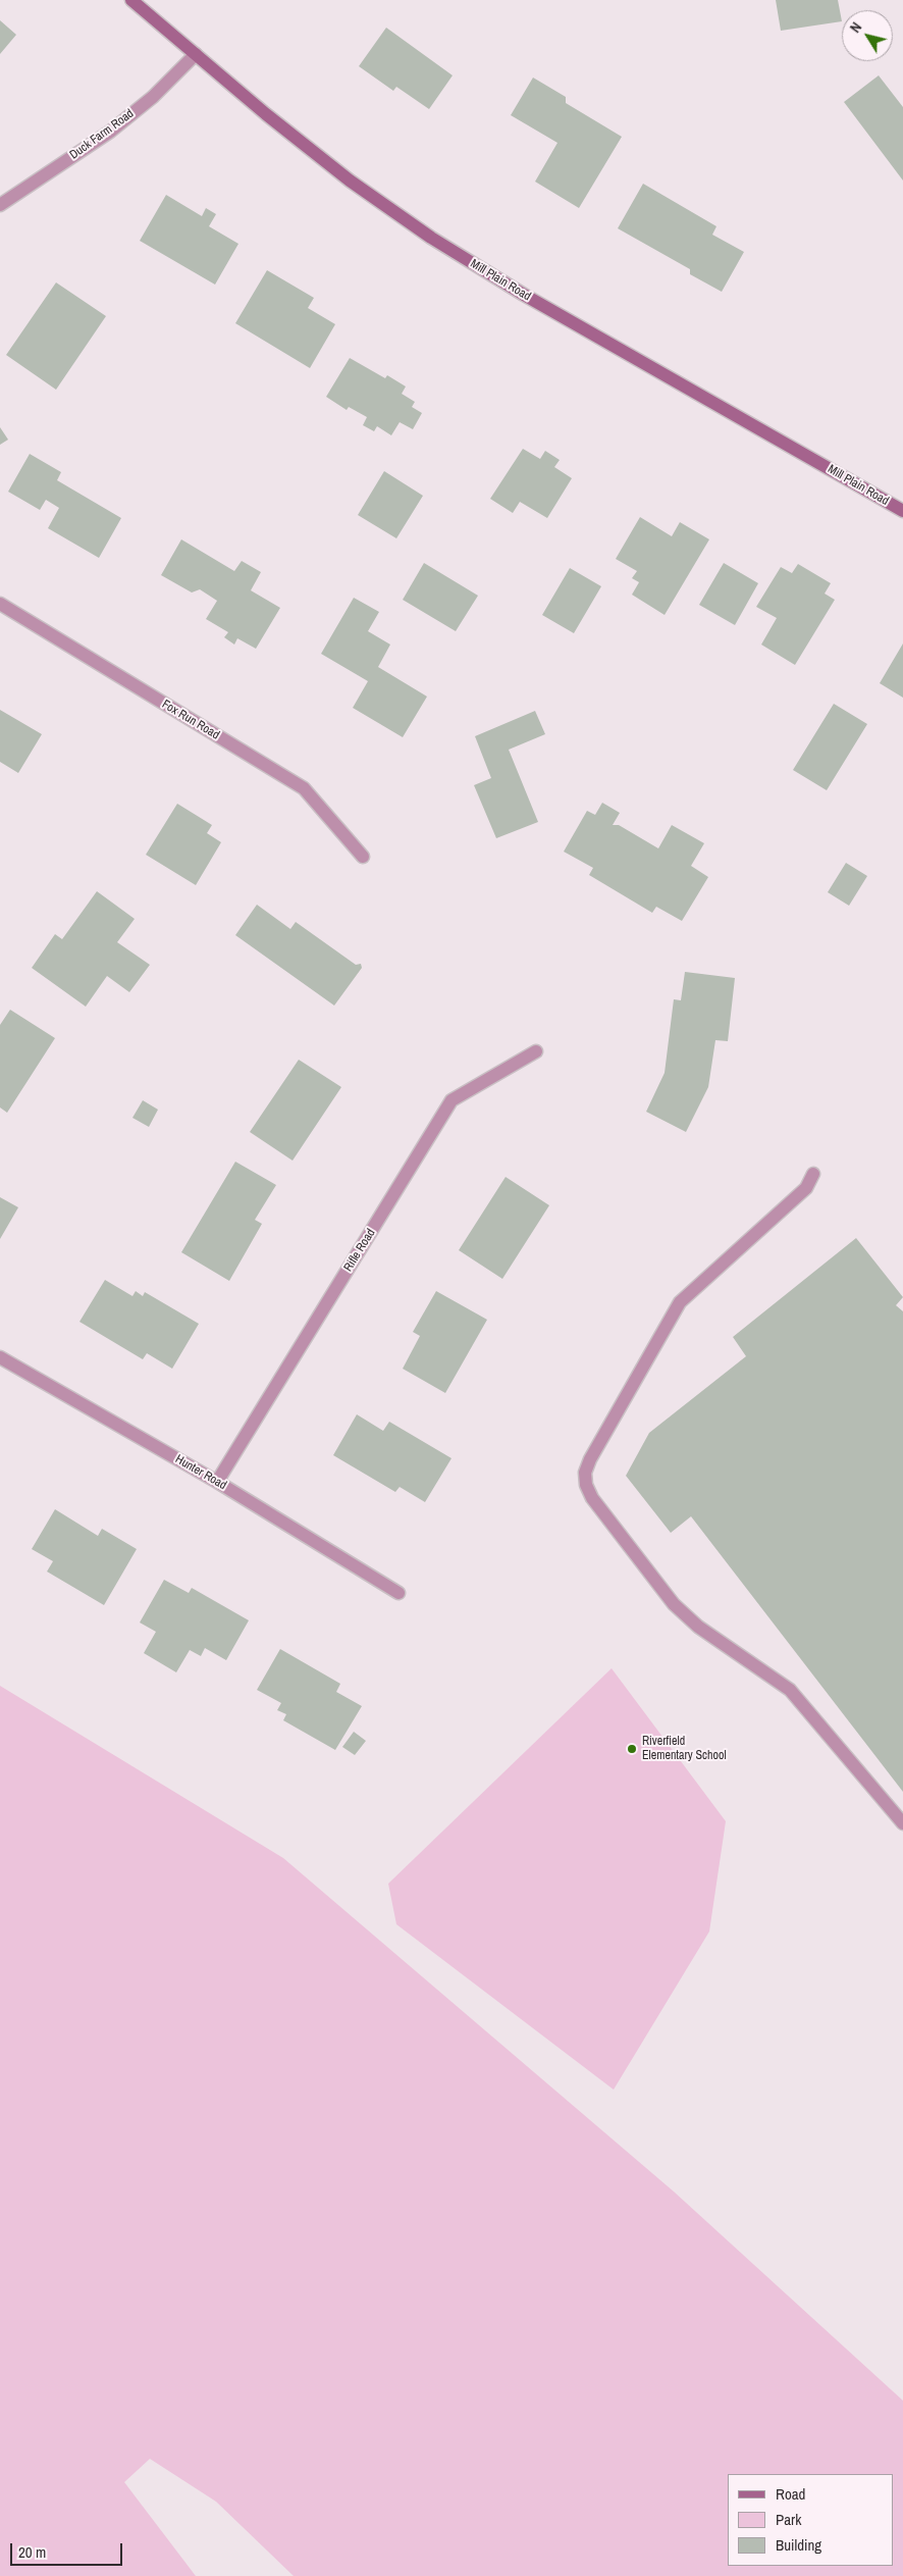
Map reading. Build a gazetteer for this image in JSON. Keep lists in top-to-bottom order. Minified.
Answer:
{"streets":{"main road":["Mill Plain Road"],"street":["Duck Farm Road","Fox Run Road","Rifle Road","Hunter Road"]},"crossings":[["Duck Farm Road","Mill Plain Road"],["Rifle Road","Hunter Road"]],"places":["Riverfield Elementary School"],"legend":["Road","Park","Building"],"scale_bar":"20 m","north":"top left"}
